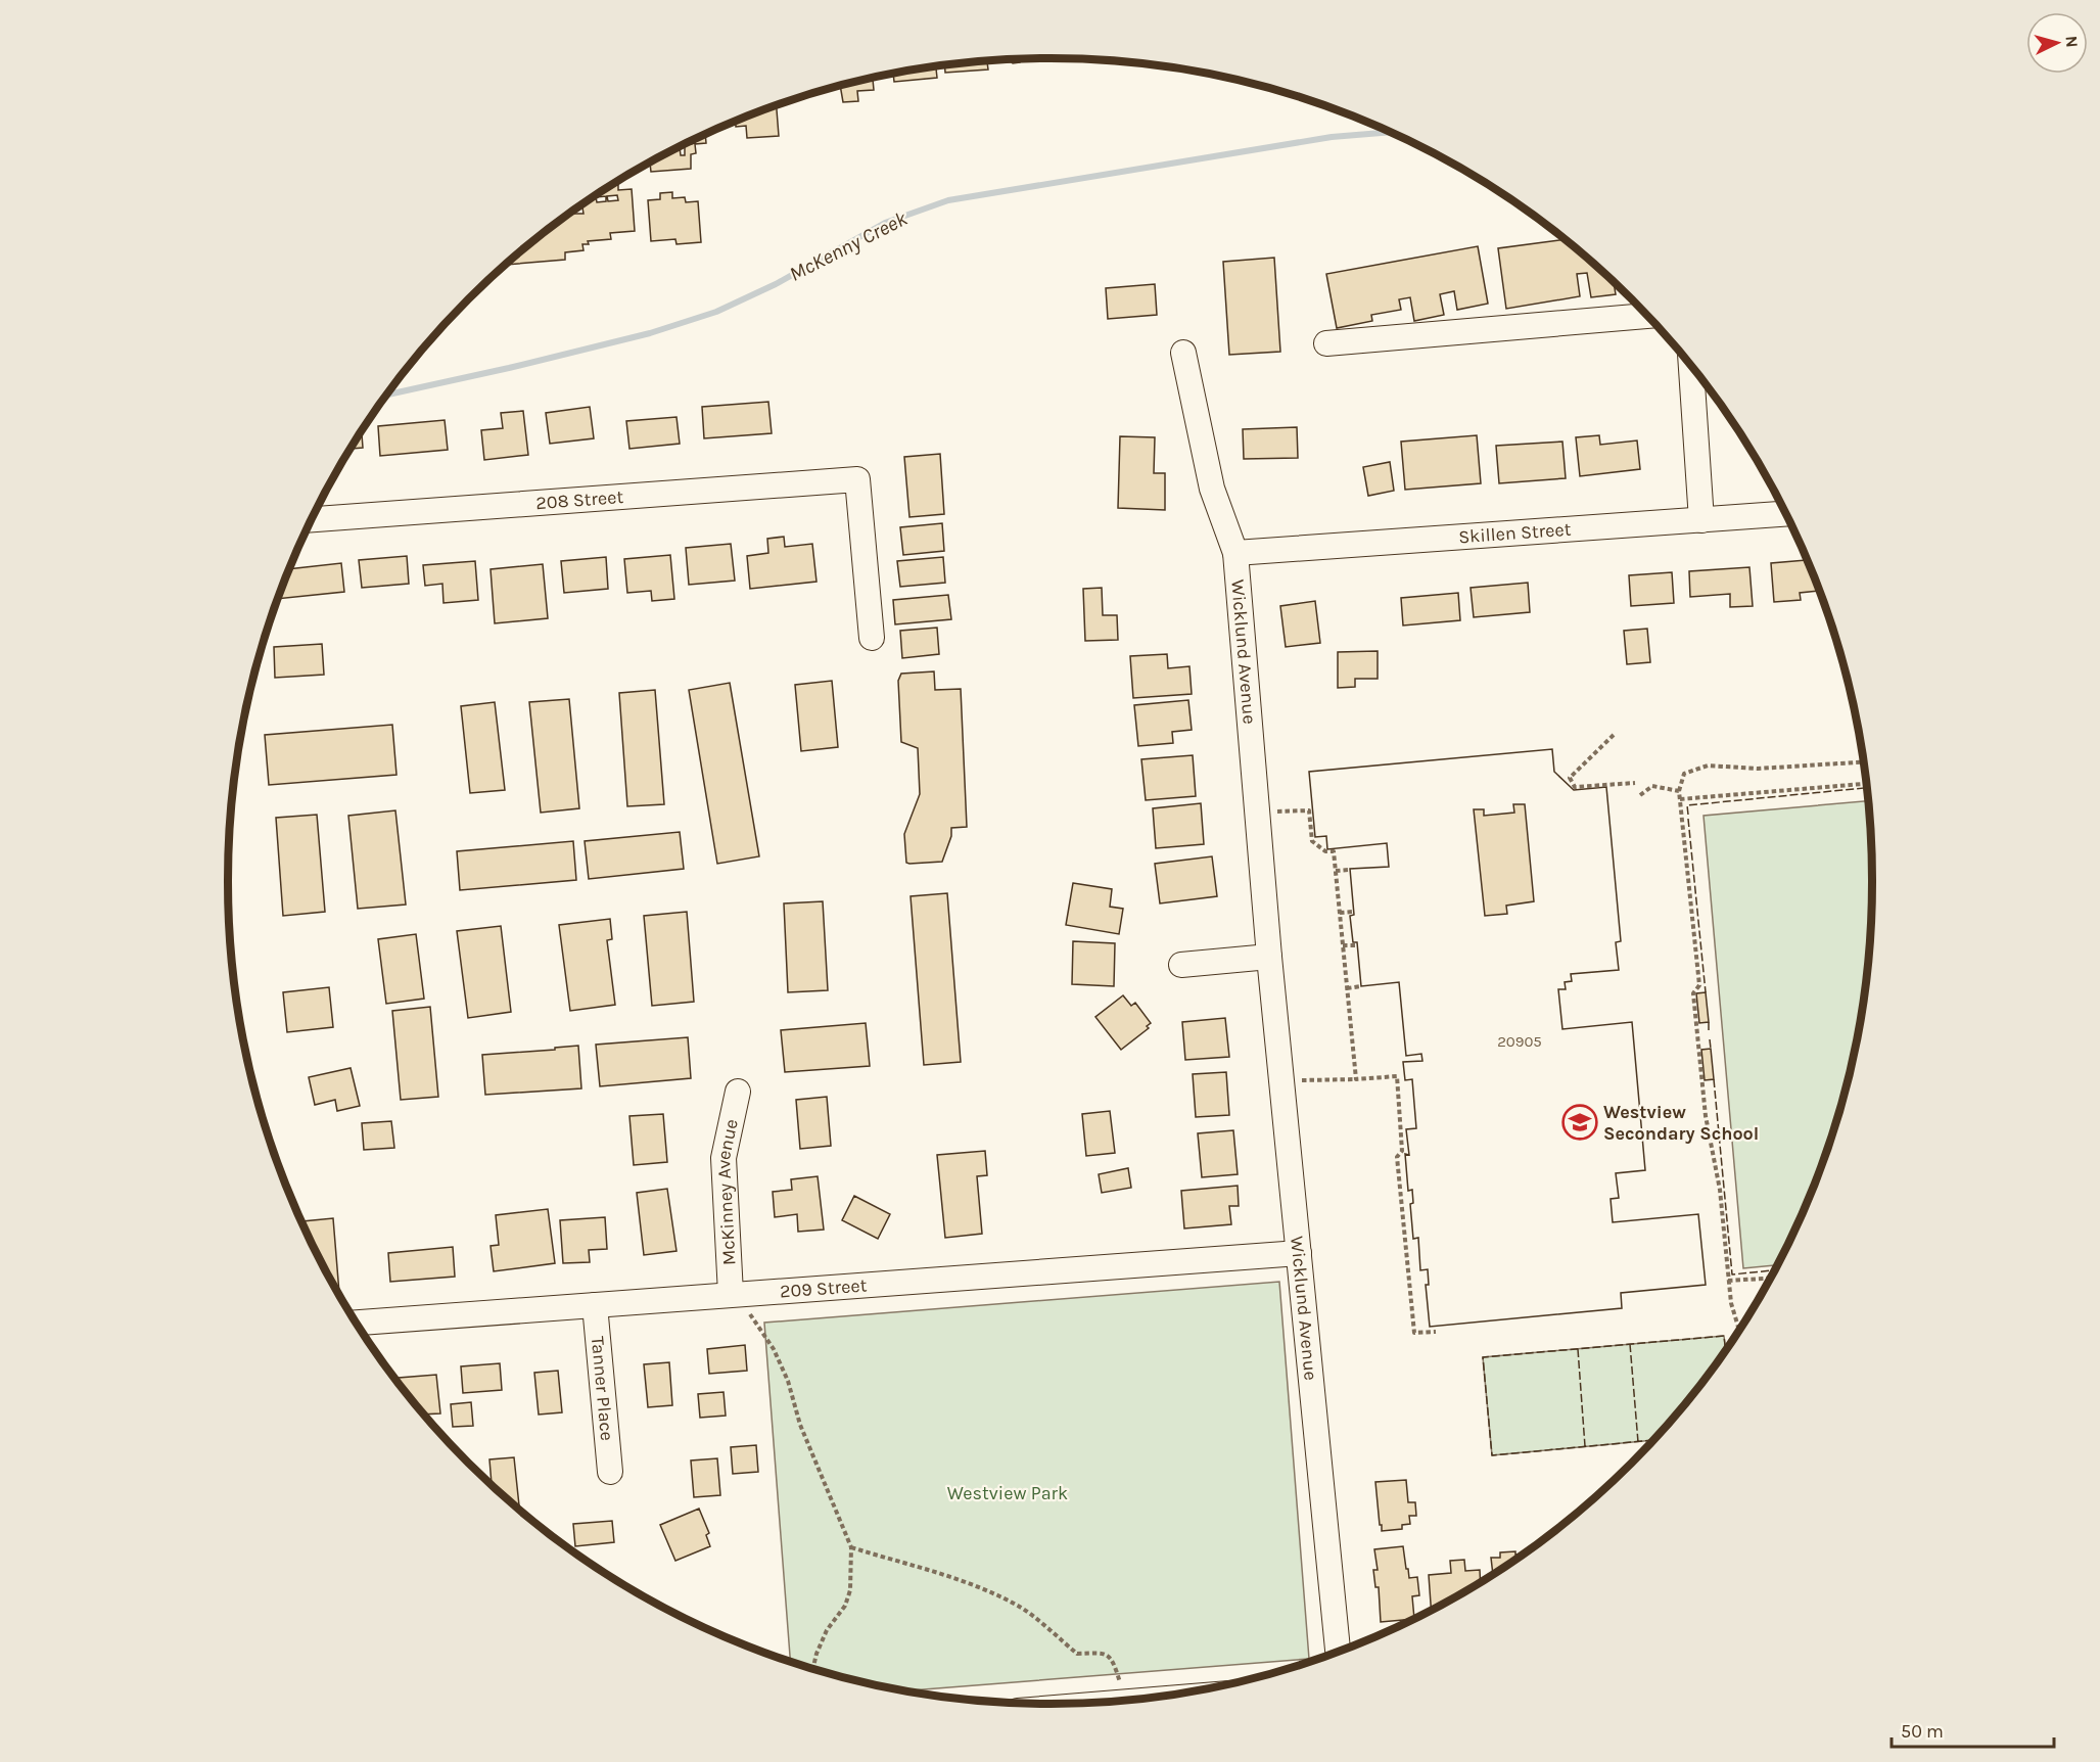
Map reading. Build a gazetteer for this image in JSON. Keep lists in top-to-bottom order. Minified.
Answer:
{"streets":{"street":["208 Street","Skillen Street","Wicklund Avenue","McKinney Avenue","209 Street","Tanner Place"]},"crossings":[["Skillen Street","Wicklund Avenue"],["Wicklund Avenue","209 Street"],["McKinney Avenue","209 Street"],["209 Street","Tanner Place"]],"water":["McKenny Creek"],"parks":["Westview Park"],"places":{"school or university":["Westview Secondary School"]},"house_numbers":["20905"],"scale_bar":"50 m","north":"right"}
